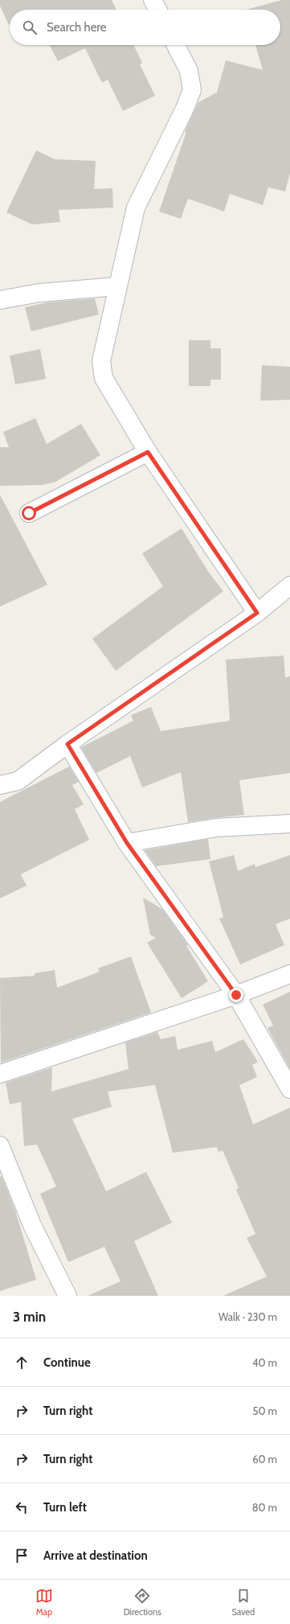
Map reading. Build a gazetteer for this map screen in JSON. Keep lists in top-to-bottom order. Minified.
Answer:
{"page":{"search":"Search here","heading":["3 min","Walk · 230 m"],"list":[["Continue","40 m"],["Turn right","50 m"],["Turn right","60 m"],["Turn left","80 m"],"Arrive at destination"],"nav":["Map","Directions","Saved"]}}
